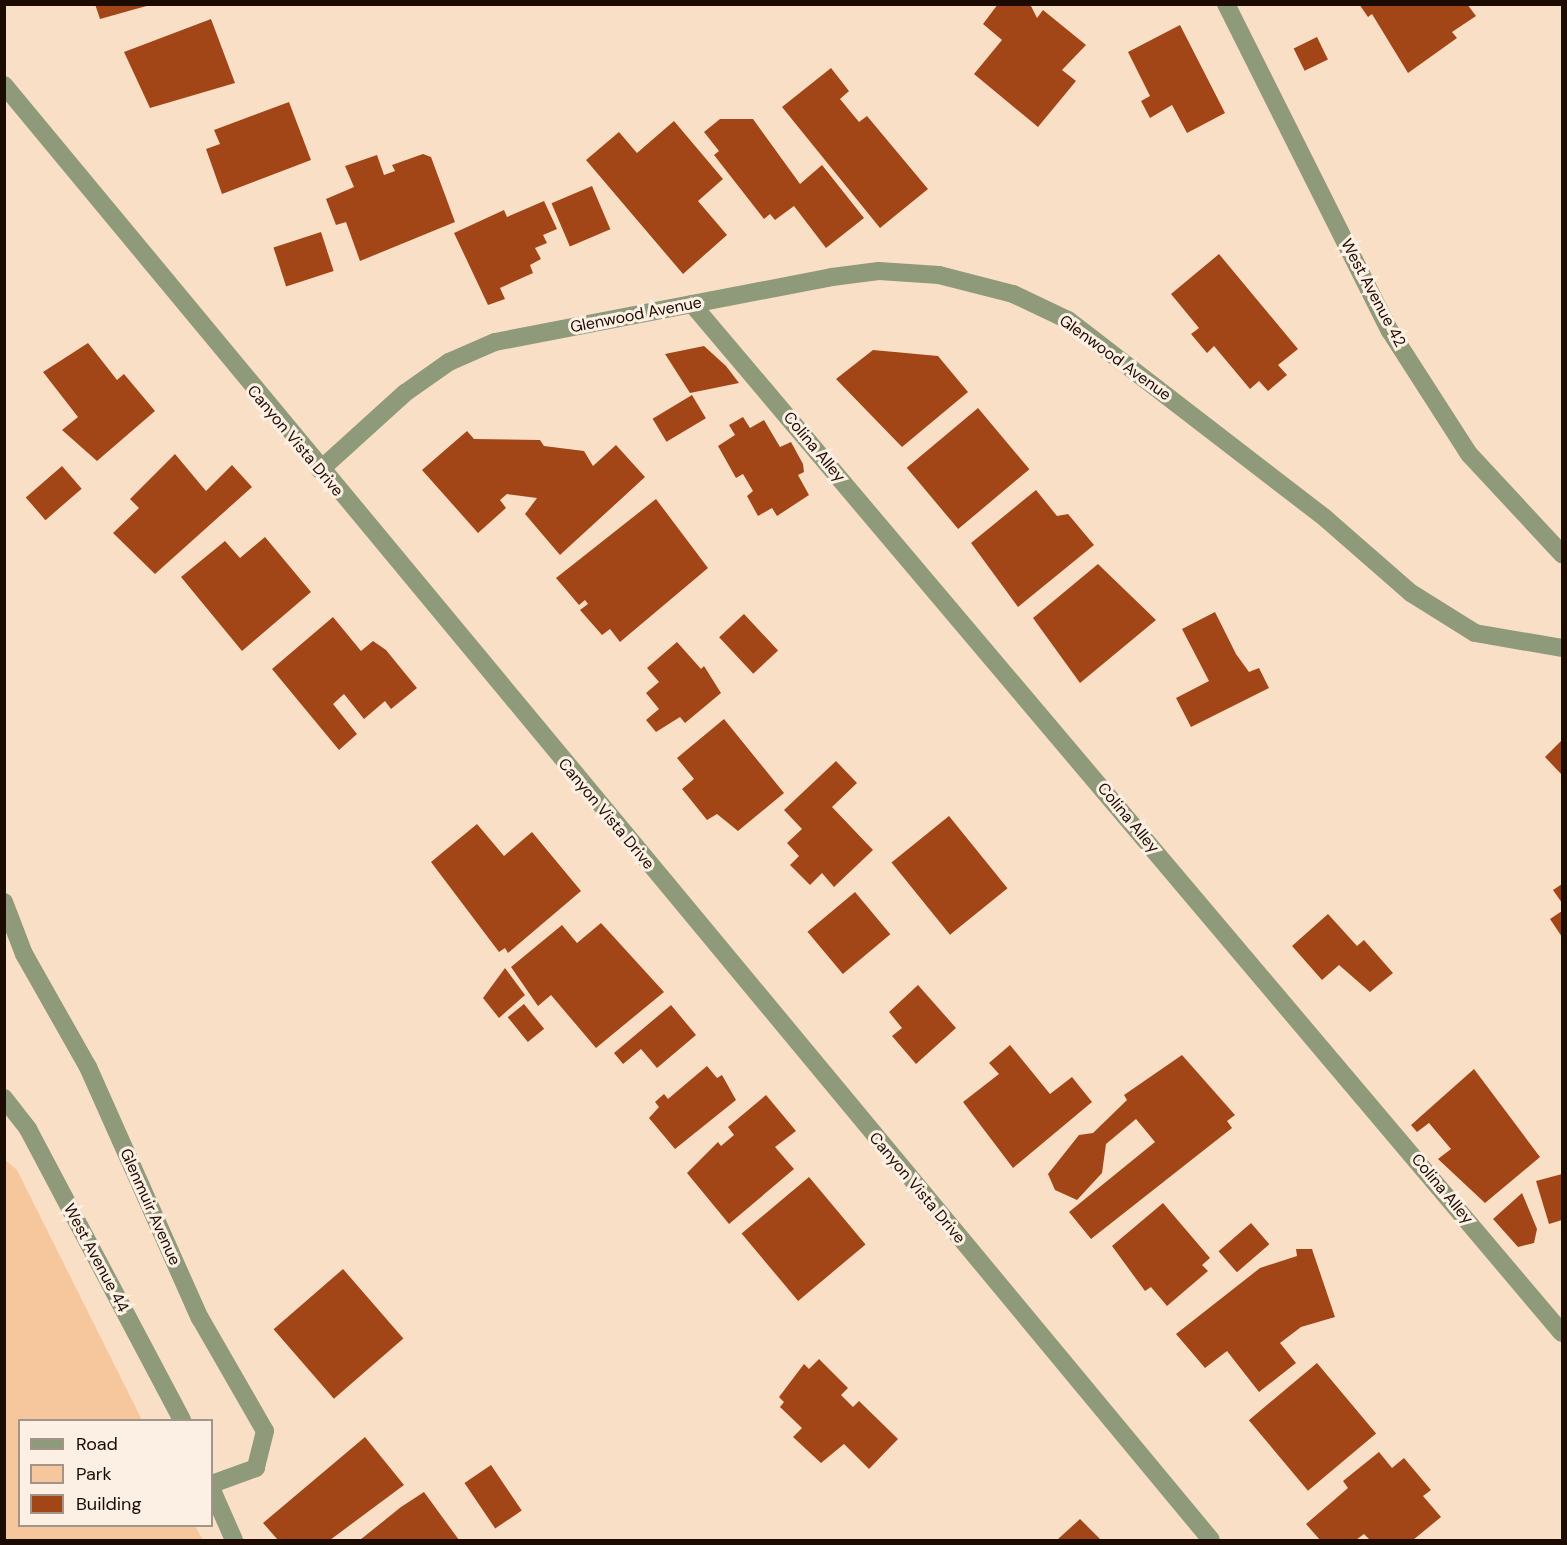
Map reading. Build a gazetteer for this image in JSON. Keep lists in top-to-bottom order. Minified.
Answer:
{"streets":{"street":["West Avenue 42","Glenwood Avenue","Canyon Vista Drive","Colina Alley","Glenmuir Avenue","West Avenue 44"]},"crossings":[["Glenwood Avenue","Canyon Vista Drive"],["Glenwood Avenue","Colina Alley"]],"legend":["Road","Park","Building"]}
